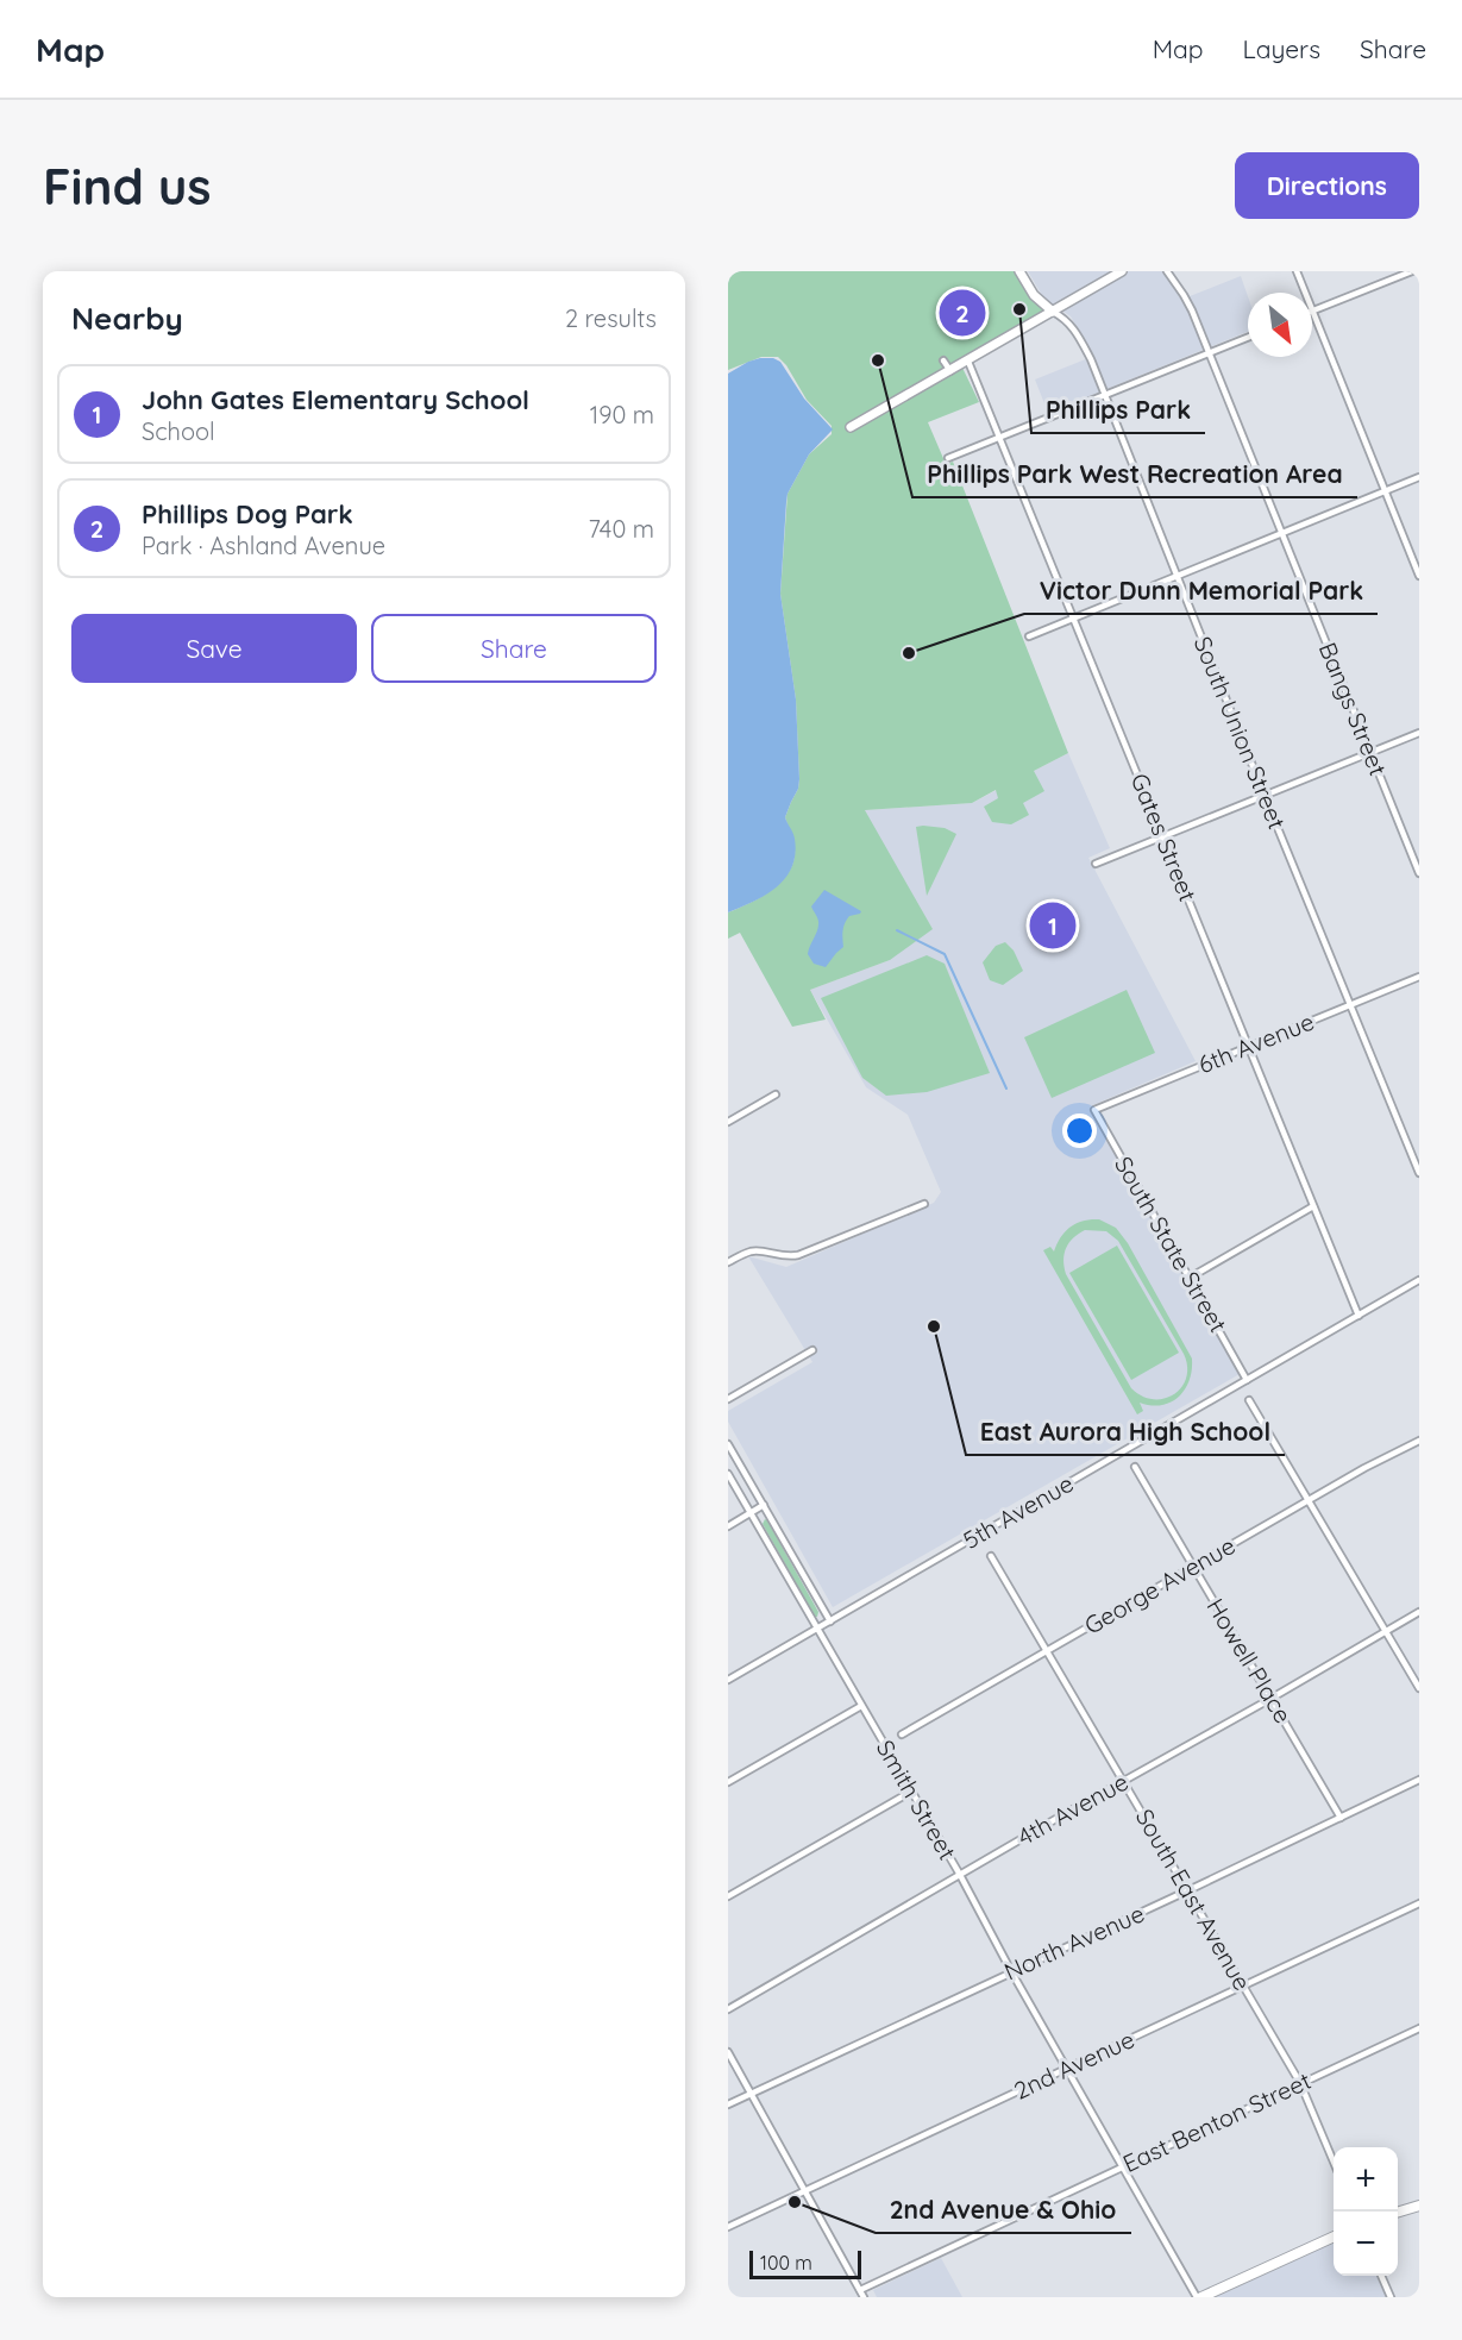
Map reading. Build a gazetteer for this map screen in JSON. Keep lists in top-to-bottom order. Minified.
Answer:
{"streets":{"street":["Bangs Street","South Union Street","Gates Street","6th Avenue","South State Street","5th Avenue","George Avenue","Howell Place","Smith Street","4th Avenue","South East Avenue","North Avenue","2nd Avenue","East Benton Street"]},"crossings":[["South Union Street","6th Avenue"],["Gates Street","6th Avenue"],["Gates Street","5th Avenue"],["6th Avenue","South State Street"],["South State Street","5th Avenue"],["5th Avenue","Smith Street"],["George Avenue","Howell Place"],["George Avenue","South East Avenue"],["Howell Place","4th Avenue"],["Howell Place","North Avenue"],["Smith Street","4th Avenue"],["Smith Street","North Avenue"],["Smith Street","2nd Avenue"],["Smith Street","East Benton Street"],["4th Avenue","South East Avenue"],["South East Avenue","North Avenue"],["South East Avenue","2nd Avenue"],["South East Avenue","East Benton Street"]],"places":["Phillips Park","Phillips Park West Recreation Area","Victor Dunn Memorial Park","East Aurora High School","2nd Avenue & Ohio"],"scale_bar":"100 m","north":"bottom right","page":{"header":"Map","nav":["Map","Layers","Share"],"buttons":["Directions",["Save","Share"]],"title":"Find us","heading":["Nearby","2 results"],"pins":["2","1"],"list":[{"mark":"1","name":"John Gates Elementary School","note":"School","value":"190 m"},{"mark":"2","name":"Phillips Dog Park","note":"Park · Ashland Avenue","value":"740 m"}],"map_buttons":["+","−"],"scale":"100 m"}}
